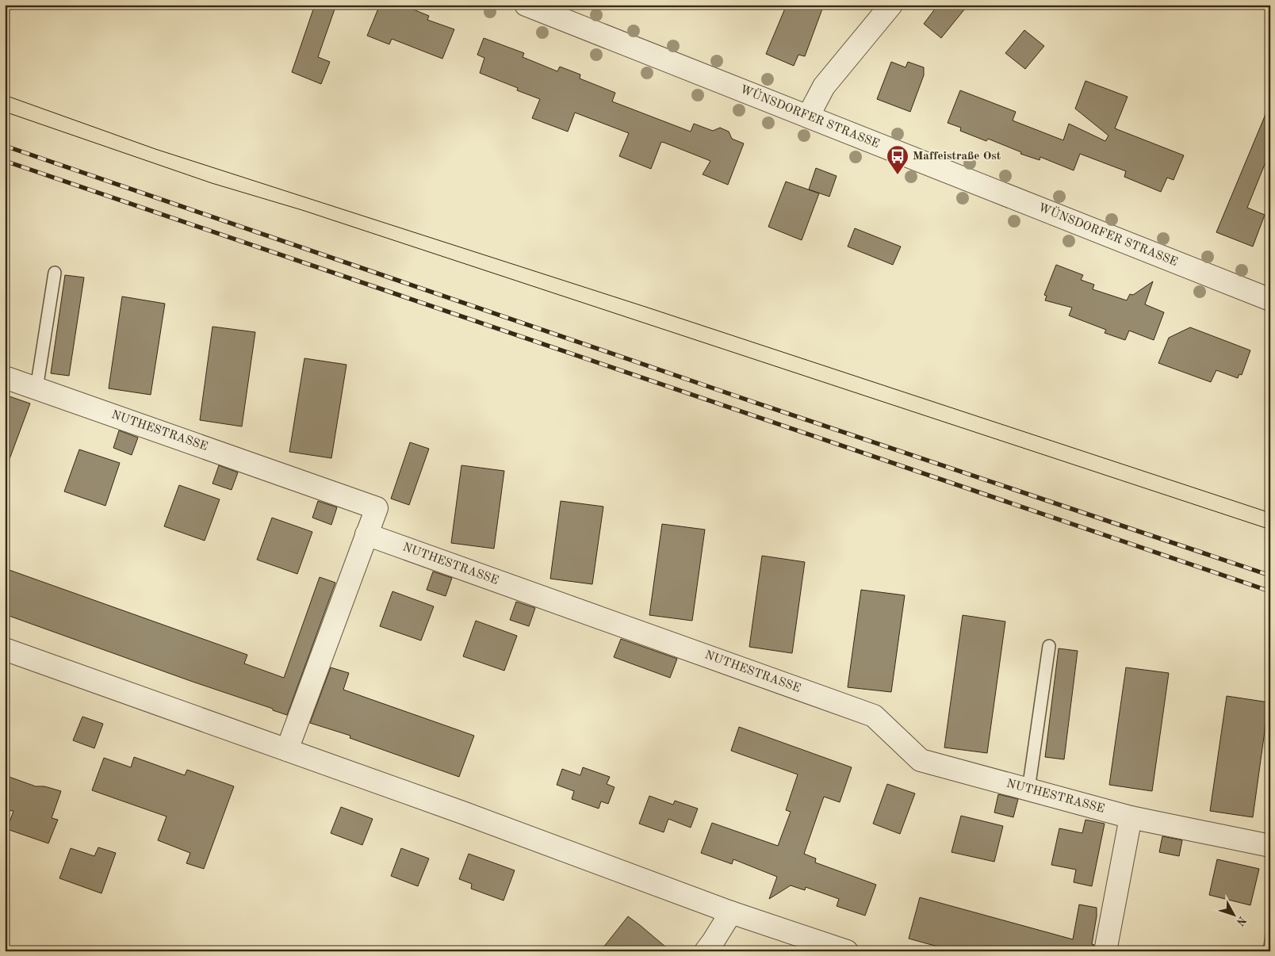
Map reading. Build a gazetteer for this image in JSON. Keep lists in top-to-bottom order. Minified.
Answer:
{"streets":{"street":["WÜNSDORFER STRASSE","NUTHESTRASSE"]},"places":{"bus stop":["Maffeistraße Ost"]},"north":"bottom right"}
